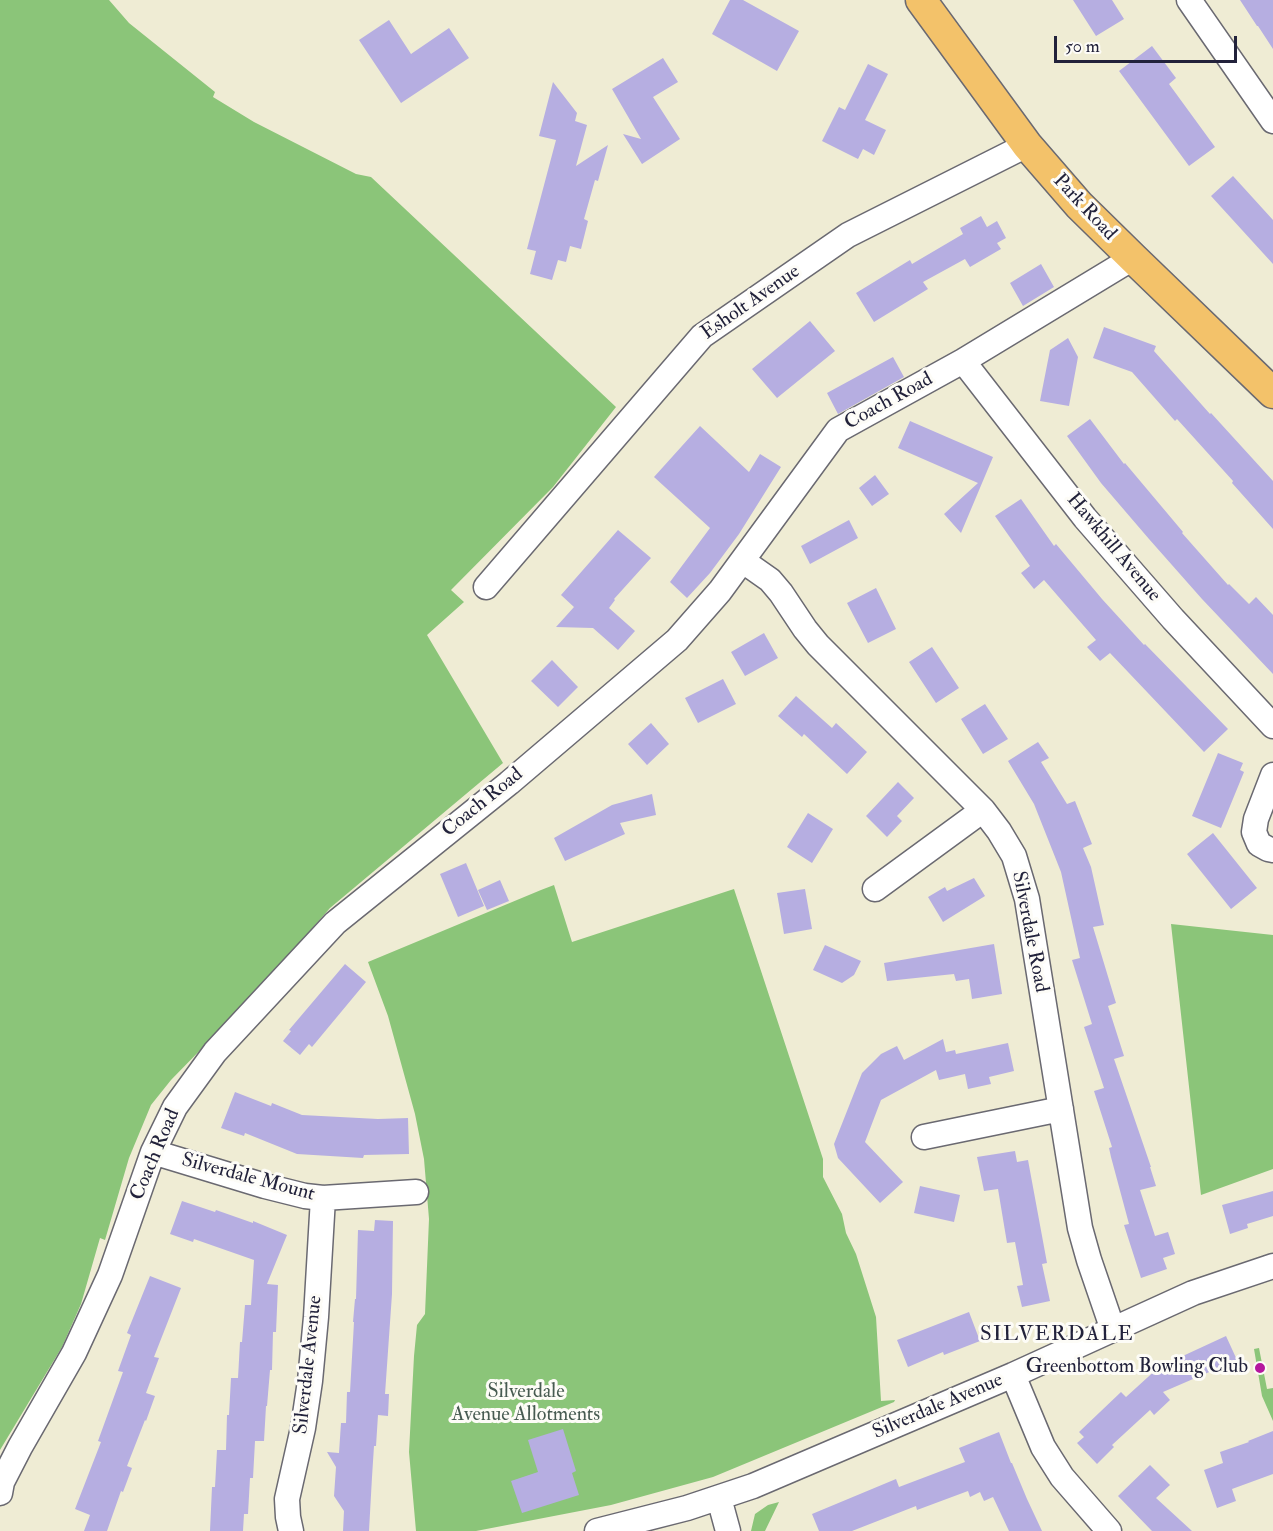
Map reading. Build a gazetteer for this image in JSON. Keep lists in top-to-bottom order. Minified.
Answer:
{"streets":{"main road":["Park Road"],"street":["Esholt Avenue","Coach Road","Hawkhill Avenue","Silverdale Road","Silverdale Mount","Silverdale Avenue"]},"crossings":[["Park Road","Esholt Avenue"],["Park Road","Coach Road"],["Coach Road","Hawkhill Avenue"],["Coach Road","Silverdale Road"],["Coach Road","Silverdale Mount"],["Silverdale Road","Silverdale Avenue"],["Silverdale Mount","Silverdale Avenue"]],"districts":["SILVERDALE"],"parks":["Silverdale Avenue Allotments"],"places":["Greenbottom Bowling Club"],"scale_bar":"50 m"}
